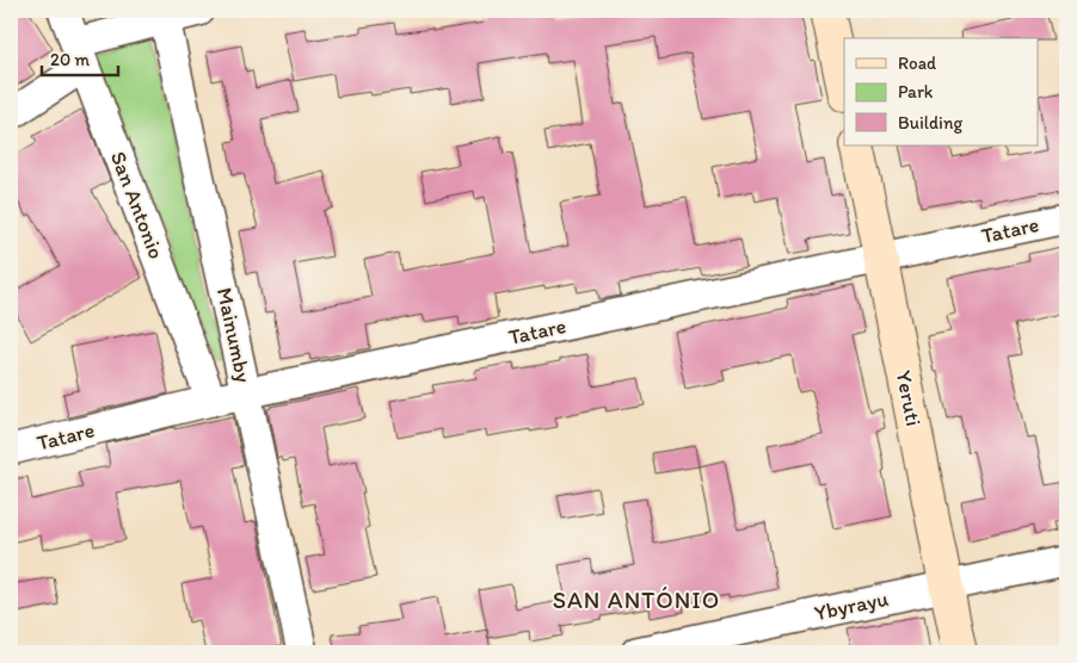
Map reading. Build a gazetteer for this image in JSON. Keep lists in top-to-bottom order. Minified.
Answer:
{"streets":{"street":["San Antonio","Tatare","Mainumby","Yeruti","Ybyrayu"]},"crossings":[["San Antonio","Tatare"],["Tatare","Mainumby"],["Tatare","Yeruti"],["Yeruti","Ybyrayu"]],"districts":["SAN ANTÓNIO"],"legend":["Road","Park","Building"],"scale_bar":"20 m"}
